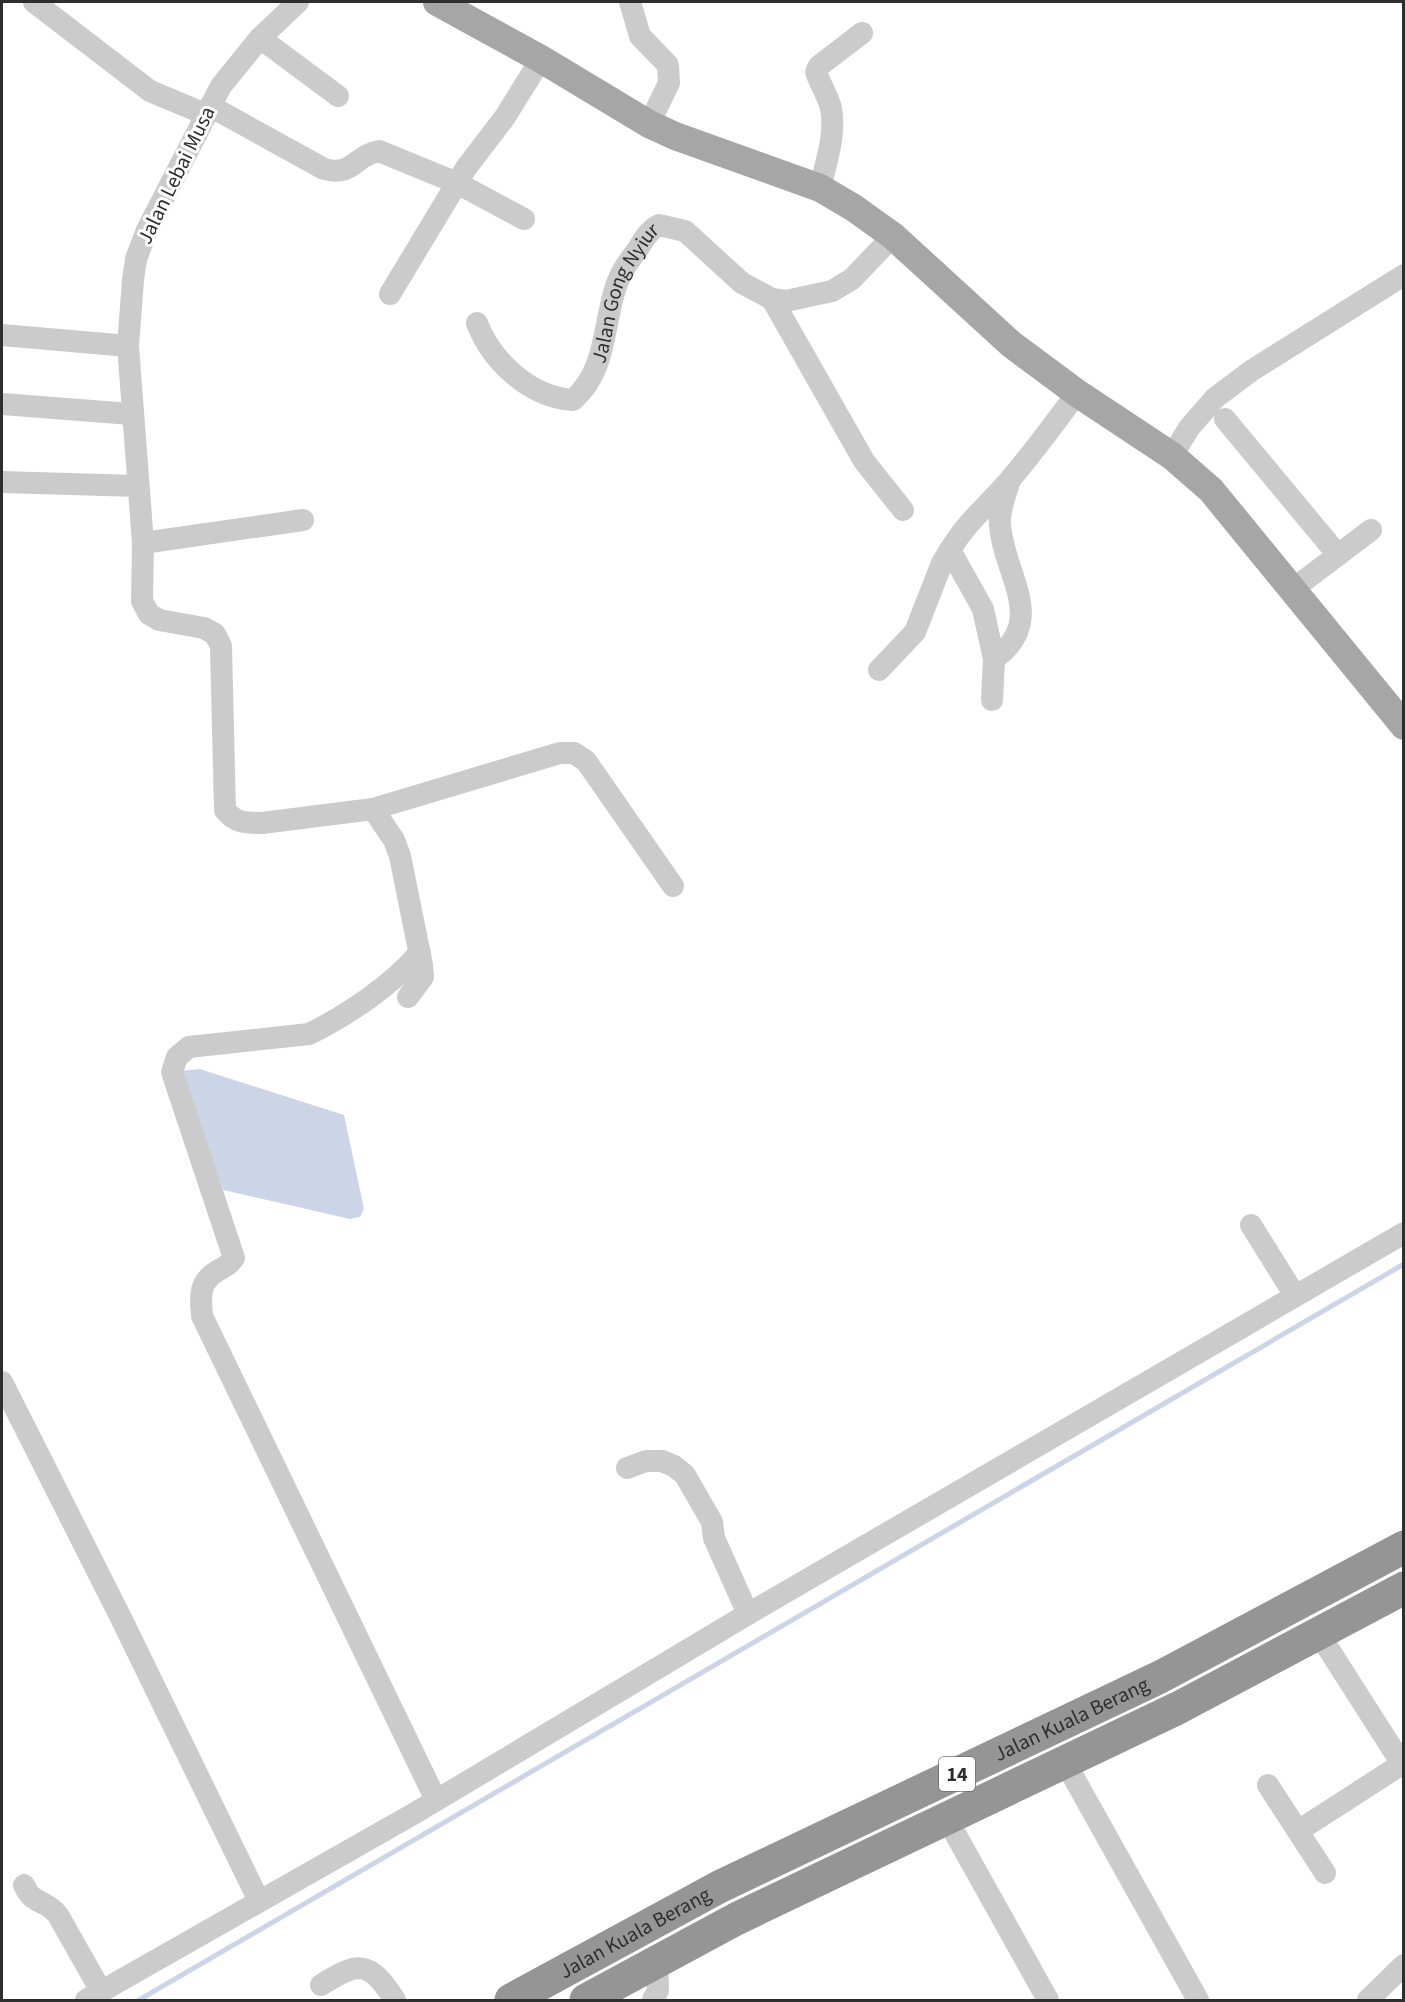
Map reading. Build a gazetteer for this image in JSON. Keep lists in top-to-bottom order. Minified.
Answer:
{"streets":{"highway":["Jalan Kuala Berang","14"],"street":["Jalan Lebai Musa","Jalan Gong Nyiur"]},"crossings":[["Jalan Kuala Berang","14"]]}
